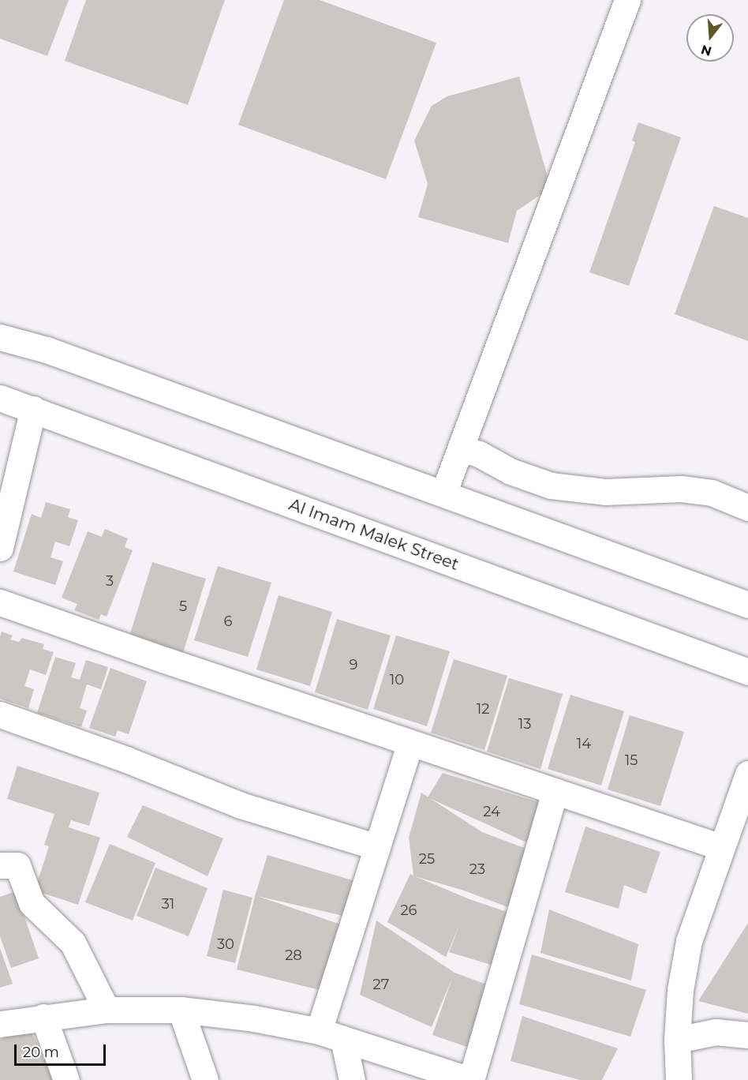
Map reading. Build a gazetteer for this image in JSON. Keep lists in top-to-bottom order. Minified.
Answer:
{"streets":{"street":["Al Imam Malek Street"]},"house_numbers":["3","5","6","9","10","12","13","14","15","24","25","23","31","26","30","28","27"],"scale_bar":"20 m","north":"bottom"}
